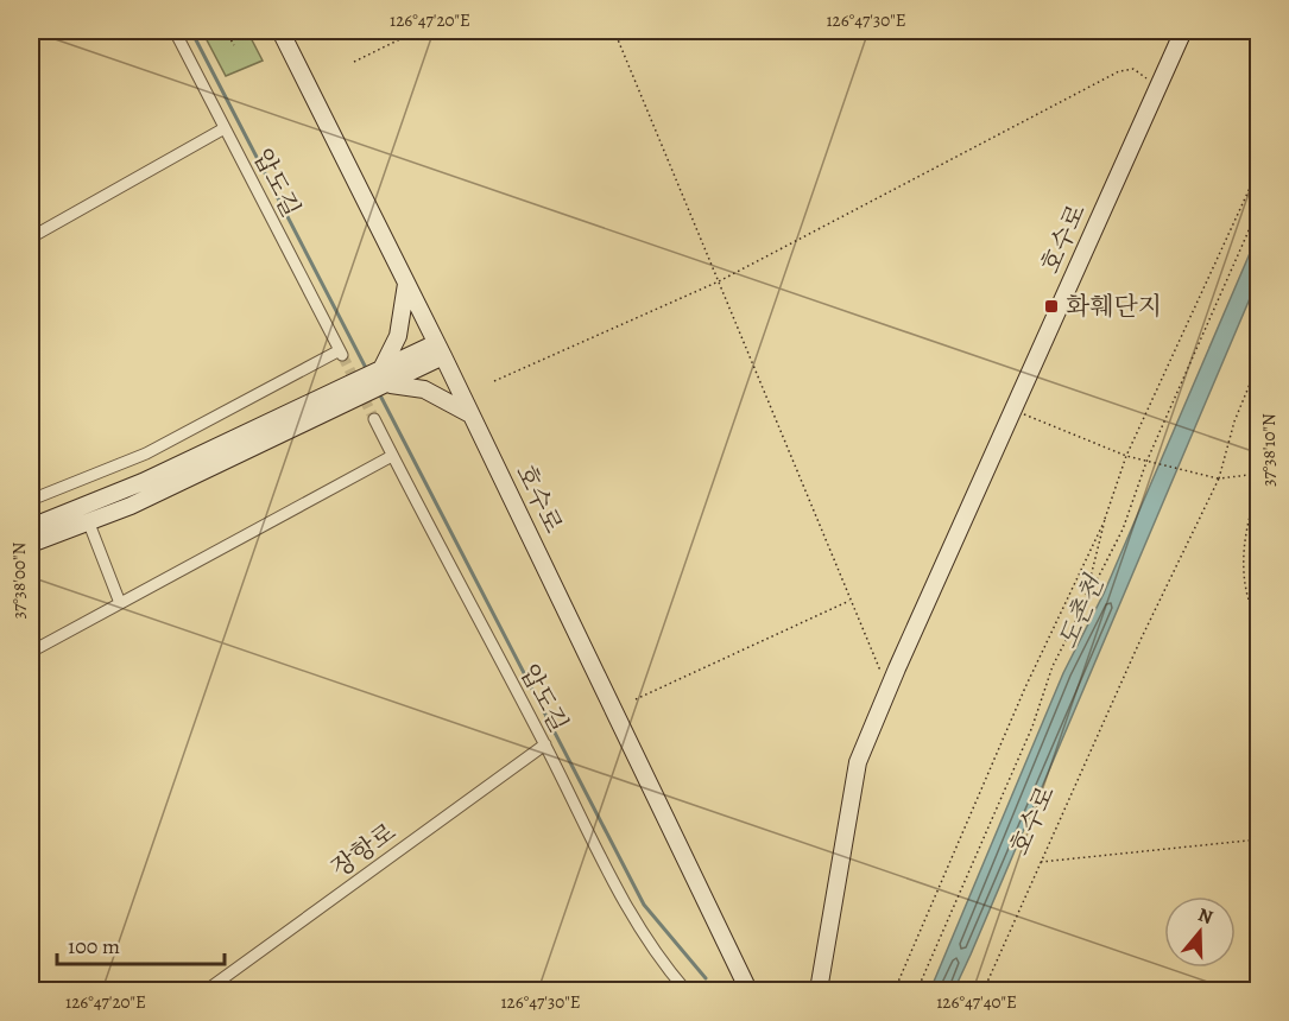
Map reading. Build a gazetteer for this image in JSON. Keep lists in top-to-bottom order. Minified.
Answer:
{"streets":{"main road":["호수로"],"street":["압도길","장항로"]},"crossings":[["압도길","장항로"]],"water":["도촌천"],"places":{"transit":["화훼단지"]},"scale_bar":"100 m","north":"top","coordinates":["126°47'20\"E","126°47'30\"E","37°38'10\"N","37°38'00\"N","126°47'40\"E"]}
